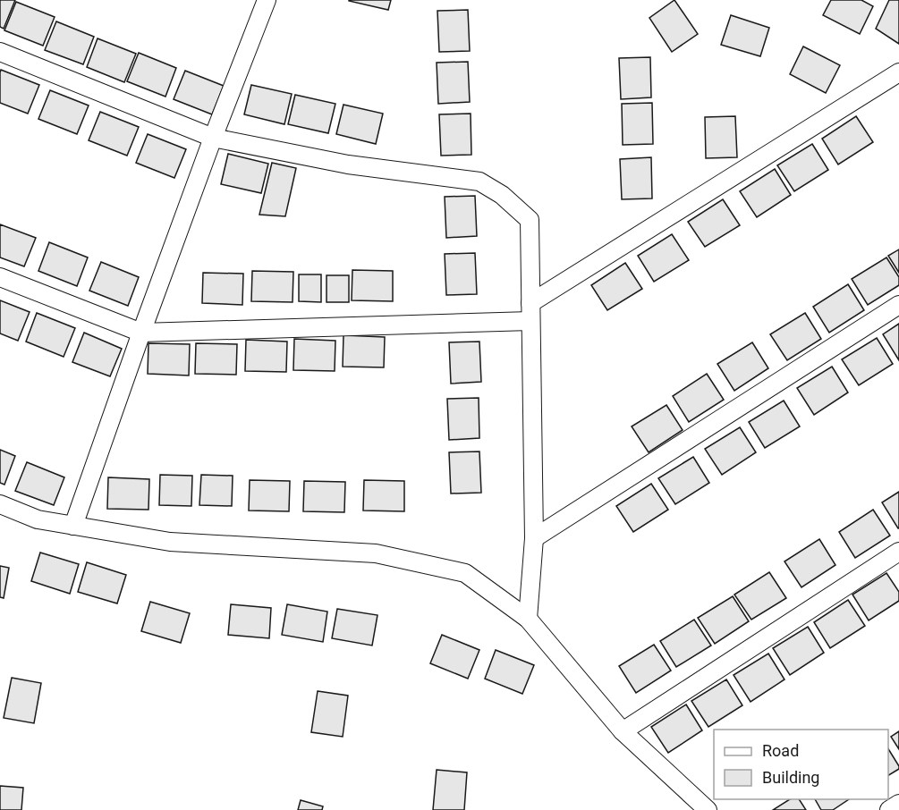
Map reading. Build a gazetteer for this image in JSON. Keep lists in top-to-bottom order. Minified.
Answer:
{"legend":["Road","Building"]}
